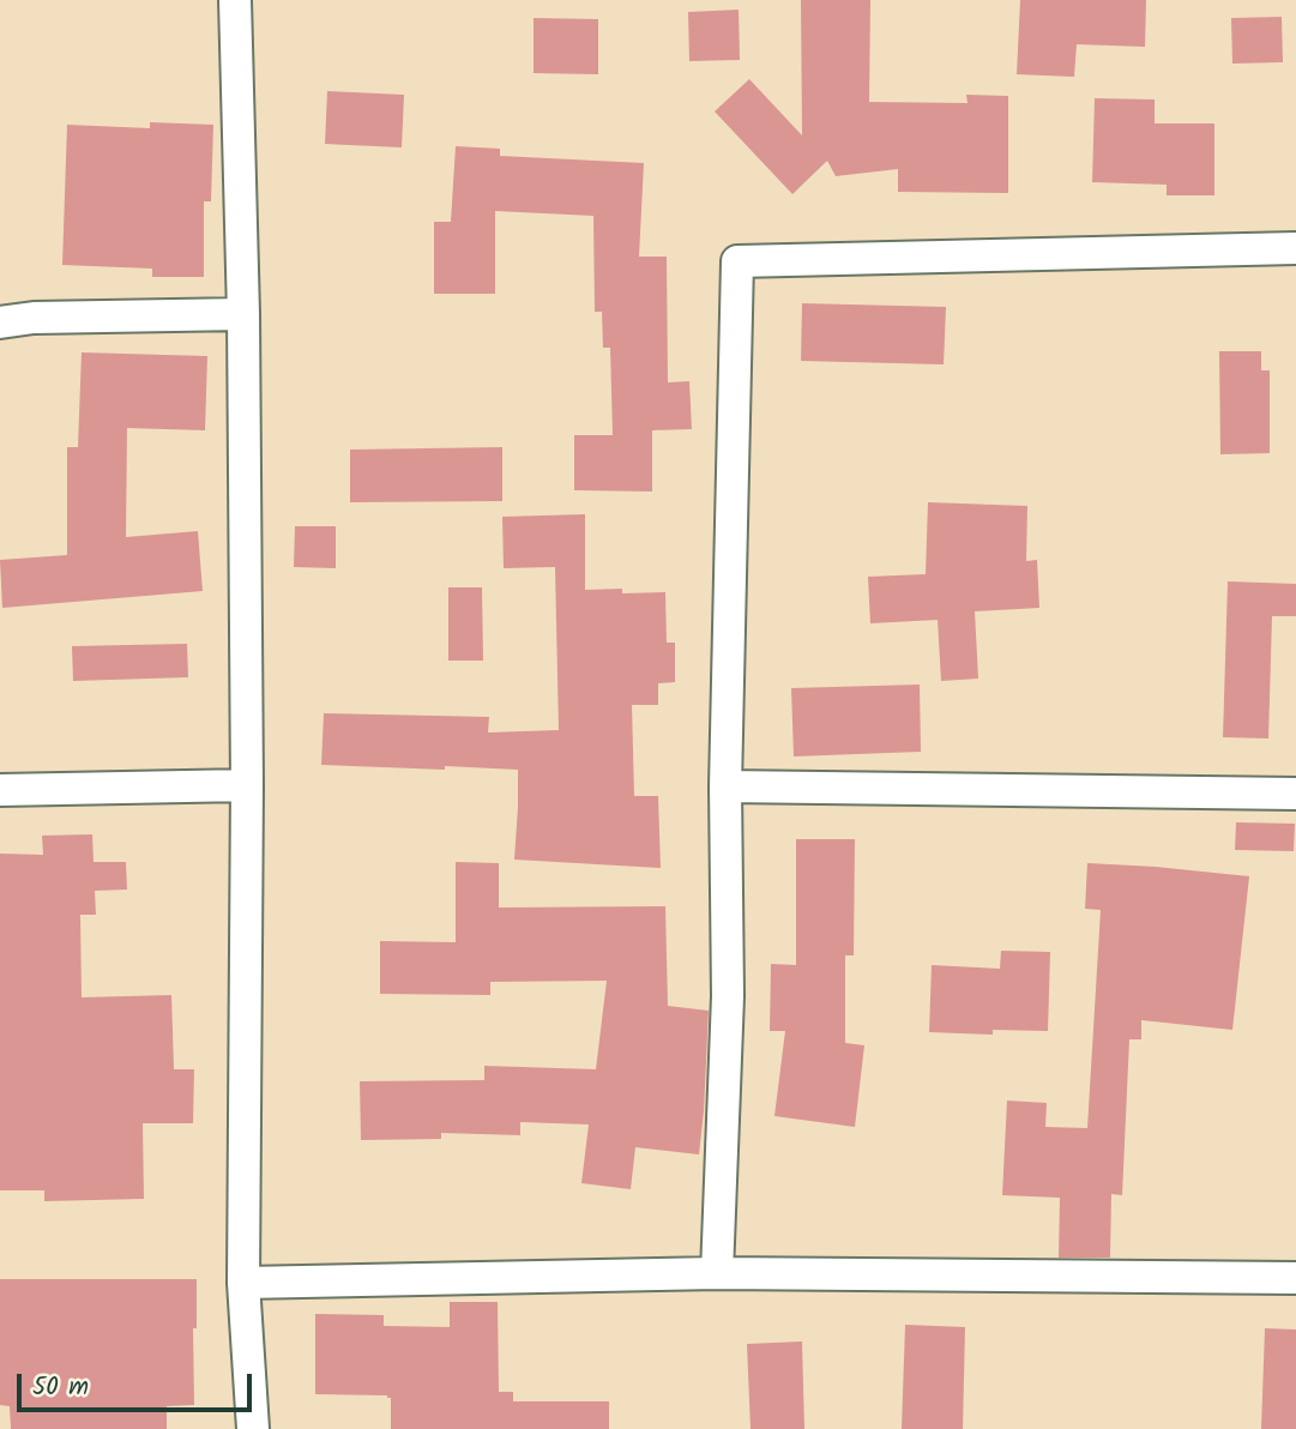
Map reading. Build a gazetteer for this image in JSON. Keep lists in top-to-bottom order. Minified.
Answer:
{"scale_bar":"50 m"}
